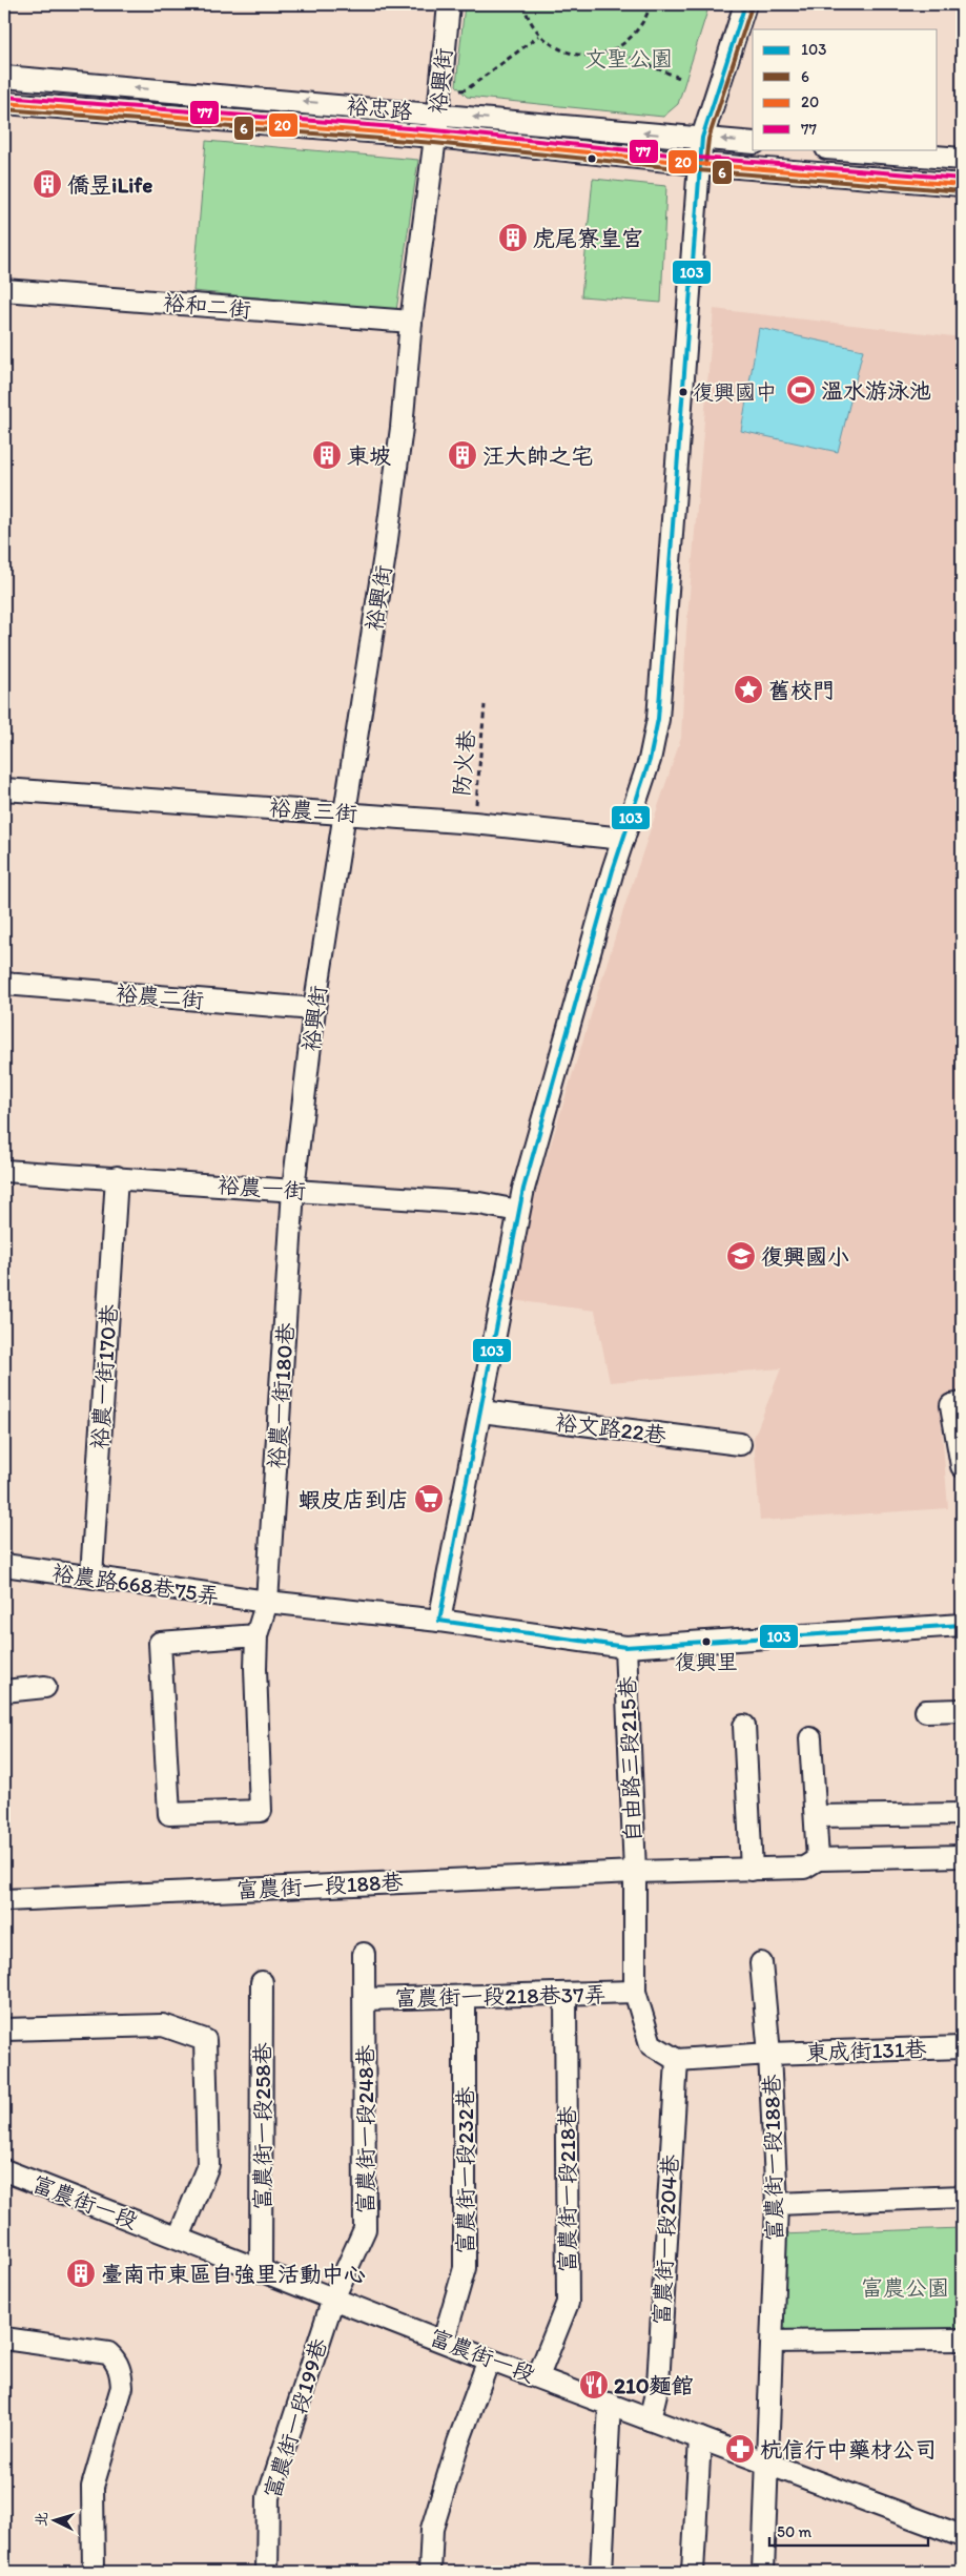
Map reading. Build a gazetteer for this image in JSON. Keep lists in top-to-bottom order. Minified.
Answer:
{"streets":{"street":["裕興街","裕忠路","裕和二街","裕農三街","裕農二街","裕農一街","裕農一街170巷","裕農一街180巷","裕文路22巷","裕農路668巷75弄","自由路三段215巷","富農街一段188巷","富農街一段218巷37弄","東成街131巷","富農街一段258巷","富農街一段248巷","富農街一段232巷","富農街一段218巷","富農街一段","富農街一段204巷","富農街一段199巷"],"path":["防火巷"]},"crossings":[["裕興街","裕忠路"],["裕興街","裕和二街"],["裕興街","裕農三街"],["裕興街","裕農二街"],["裕興街","裕農一街"],["裕興街","裕農一街180巷"],["防火巷","裕農三街"],["裕農一街","裕農一街170巷"],["裕農一街","裕農一街180巷"],["裕農一街170巷","裕農路668巷75弄"],["裕農一街180巷","裕農路668巷75弄"],["裕農路668巷75弄","自由路三段215巷"],["自由路三段215巷","富農街一段188巷"],["富農街一段188巷","東成街131巷"],["富農街一段188巷","富農街一段"],["富農街一段188巷","富農街一段204巷"],["富農街一段218巷37弄","富農街一段248巷"],["富農街一段218巷37弄","富農街一段232巷"],["富農街一段218巷37弄","富農街一段218巷"],["富農街一段258巷","富農街一段"],["富農街一段248巷","富農街一段"],["富農街一段248巷","富農街一段199巷"],["富農街一段232巷","富農街一段"],["富農街一段218巷","富農街一段"],["富農街一段","富農街一段204巷"],["富農街一段","富農街一段199巷"]],"parks":["文聖公園","富農公園"],"places":{"building":["僑昱iLife","虎尾寮皇宮","東坡","汪大帥之宅","臺南市東區自強里活動中心"],"sports":["溫水游泳池"],"other":["復興國中","復興里"],"place":["舊校門"],"school or university":["復興國小"],"supermarket":["蝦皮店到店"],"restaurant":["210麵館"],"pharmacy":["杭信行中藥材公司"]},"lines":["transit line 103","transit line 6","transit line 77","transit line 20"],"legend":["103","6","20","77"],"scale_bar":"50 m","north":"left"}
